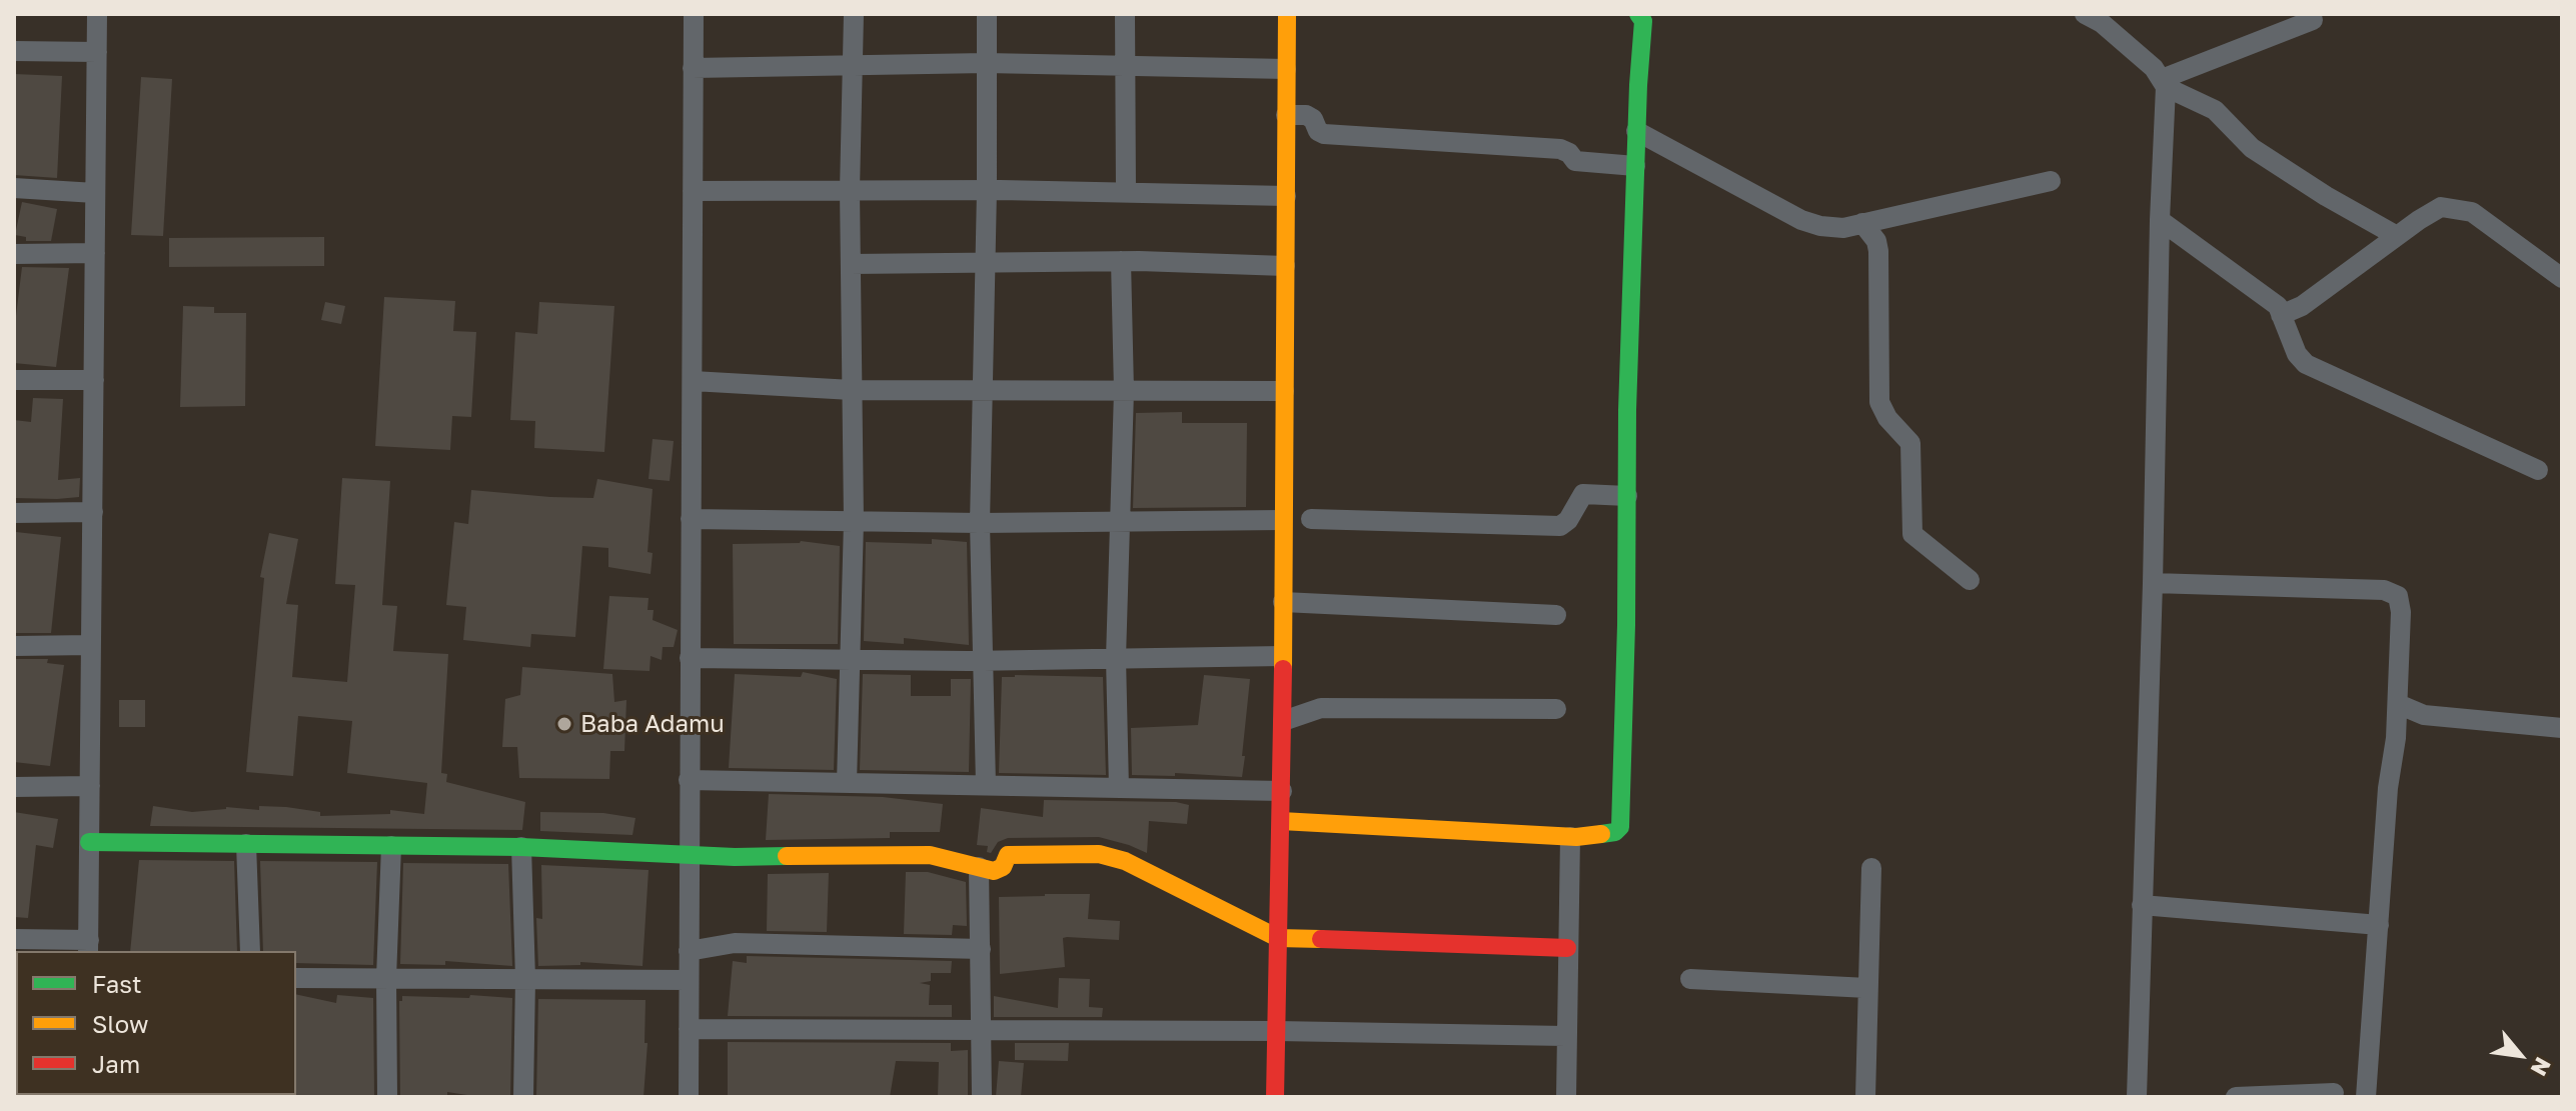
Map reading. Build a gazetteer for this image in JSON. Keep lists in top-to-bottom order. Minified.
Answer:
{"places":["Baba Adamu"],"legend":["Fast","Slow","Jam"],"north":"bottom right"}
